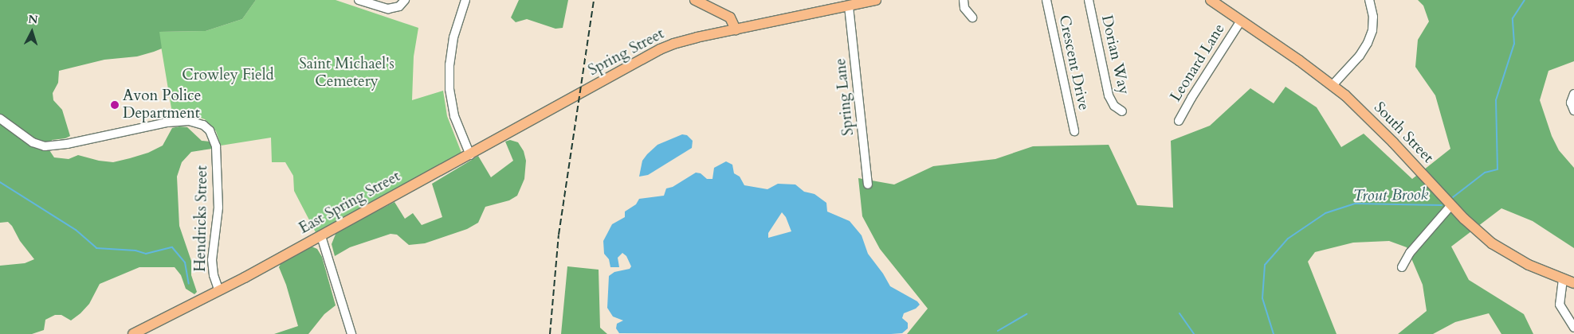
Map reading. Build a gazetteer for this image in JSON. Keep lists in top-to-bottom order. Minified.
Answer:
{"streets":{"main road":["Spring Street","South Street","East Spring Street"],"street":["Dorian Way","Crescent Drive","Leonard Lane","Spring Lane","Hendricks Street"]},"crossings":[["Spring Street","Spring Lane"],["Spring Street","East Spring Street"],["Leonard Lane","South Street"],["East Spring Street","Hendricks Street"]],"water":["Trout Brook"],"parks":["Saint Michael's Cemetery","Crowley Field"],"places":["Avon Police Department"],"north":"top"}
